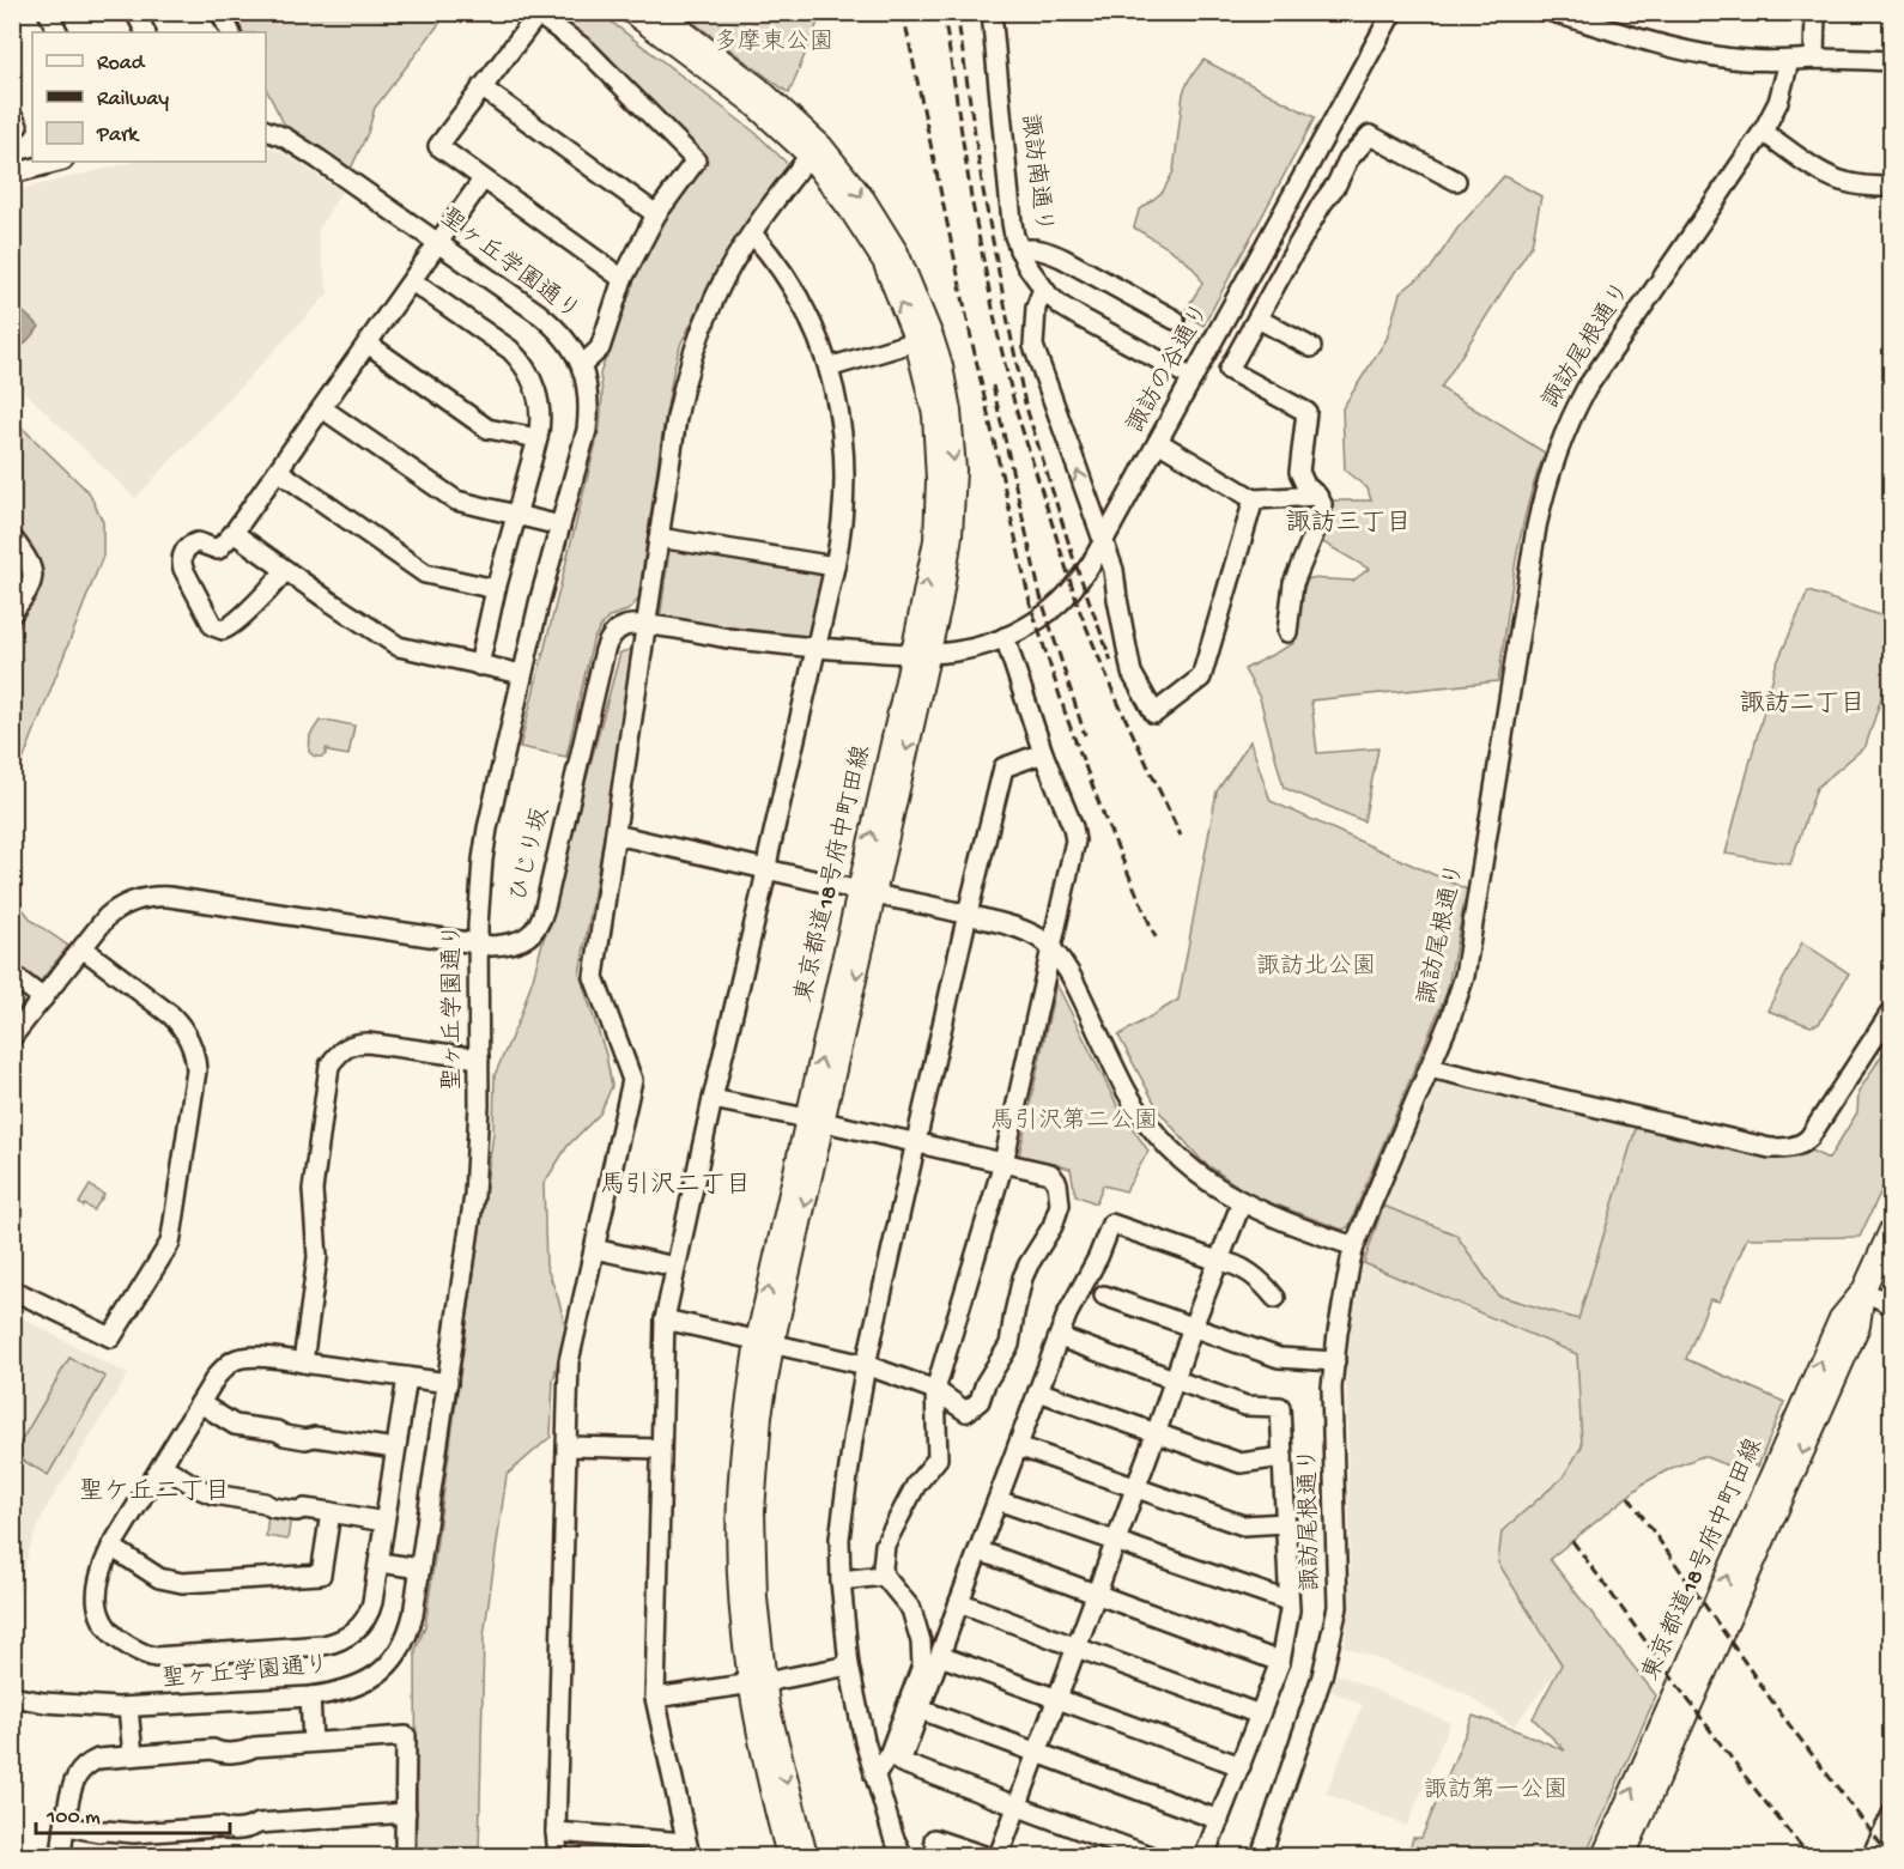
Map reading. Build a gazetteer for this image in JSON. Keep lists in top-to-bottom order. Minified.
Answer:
{"streets":{"main road":["東京都道18号府中町田線"],"street":["諏訪南通り","聖ヶ丘学園通り","諏訪尾根通り","諏訪の谷通り","ひじり坂"]},"crossings":[["諏訪南通り","諏訪の谷通り"],["聖ヶ丘学園通り","ひじり坂"],["諏訪の谷通り","ひじり坂"],["諏訪の谷通り","東京都道18号府中町田線"],["ひじり坂","東京都道18号府中町田線"]],"districts":["諏訪三丁目","諏訪二丁目","馬引沢二丁目","聖ケ丘二丁目"],"parks":["多摩東公園","諏訪北公園","馬引沢第二公園","諏訪第一公園"],"legend":["Road","Railway","Park"],"scale_bar":"100 m"}
